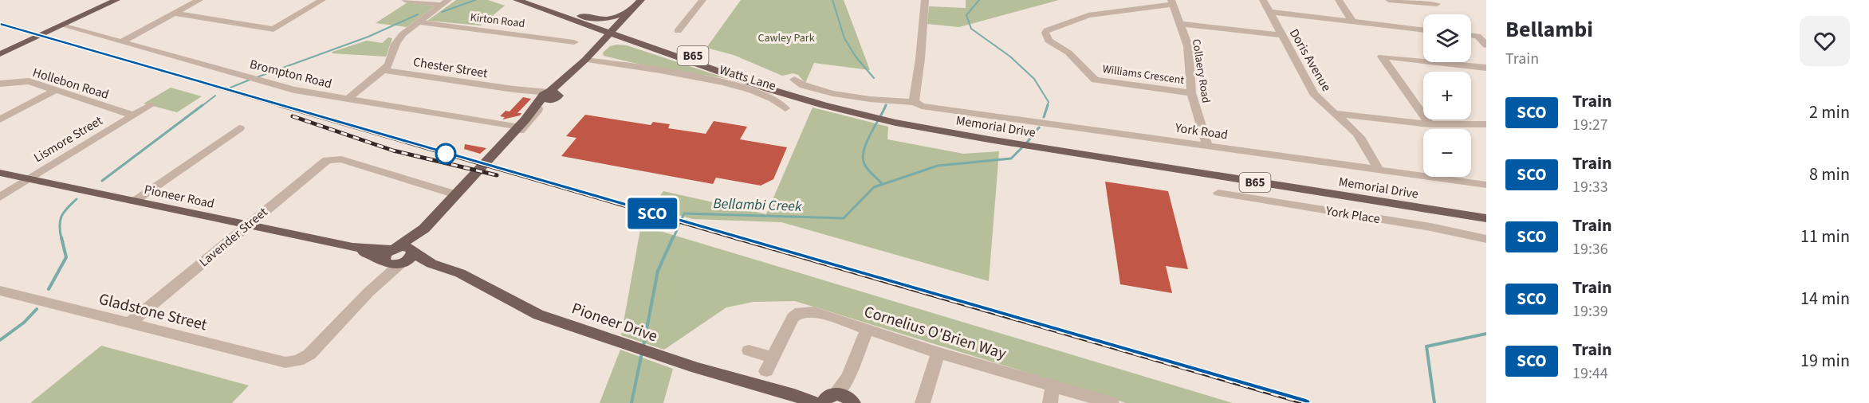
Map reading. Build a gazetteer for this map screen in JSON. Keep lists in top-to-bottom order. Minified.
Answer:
{"streets":{"main road":["B65","Memorial Drive","Pioneer Road","Pioneer Drive"],"street":["Kirton Road","Doris Avenue","Chester Street","Collaery Road","Brompton Road","Williams Crescent","Watts Lane","Hollebon Road","York Road","Lismore Street","York Place","Lavender Street","Gladstone Street","Cornelius O'Brien Way"]},"crossings":[["Doris Avenue","York Road"],["Collaery Road","Williams Crescent"],["Collaery Road","York Road"],["Hollebon Road","Lismore Street"],["Lismore Street","Pioneer Road"],["Pioneer Road","Lavender Street"],["Pioneer Road","Pioneer Drive"],["Lavender Street","Gladstone Street"]],"water":["Bellambi Creek"],"parks":["Cawley Park"],"page":{"on_map":"SCO","heading":["Bellambi","Train"],"map_buttons":["+","−"],"list":[{"mark":"SCO","name":"Train","note":"19:27","value":"2 min"},{"mark":"SCO","name":"Train","note":"19:33","value":"8 min"},{"mark":"SCO","name":"Train","note":"19:36","value":"11 min"},{"mark":"SCO","name":"Train","note":"19:39","value":"14 min"},{"mark":"SCO","name":"Train","note":"19:44","value":"19 min"}]}}
